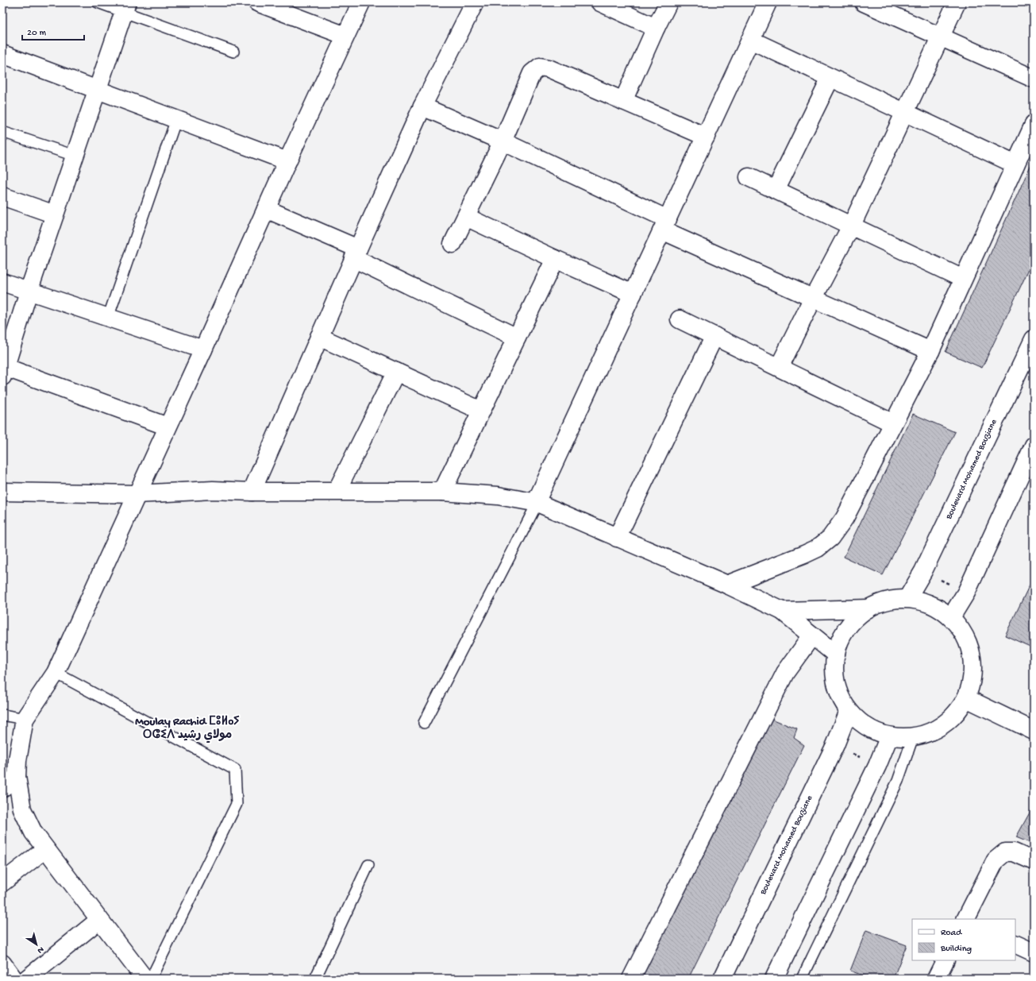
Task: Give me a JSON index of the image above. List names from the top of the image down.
{
  "streets": {
    "street": ["Boulevard Mohamed Bouziane"]
  },
  "districts": ["Moulay Rachid ⵎⵓⵍⴰⵢ ⵔⵛⵉⴷ مولاي رشيد"],
  "legend": ["Road", "Building"],
  "scale_bar": "20 m",
  "north": "bottom right"
}
